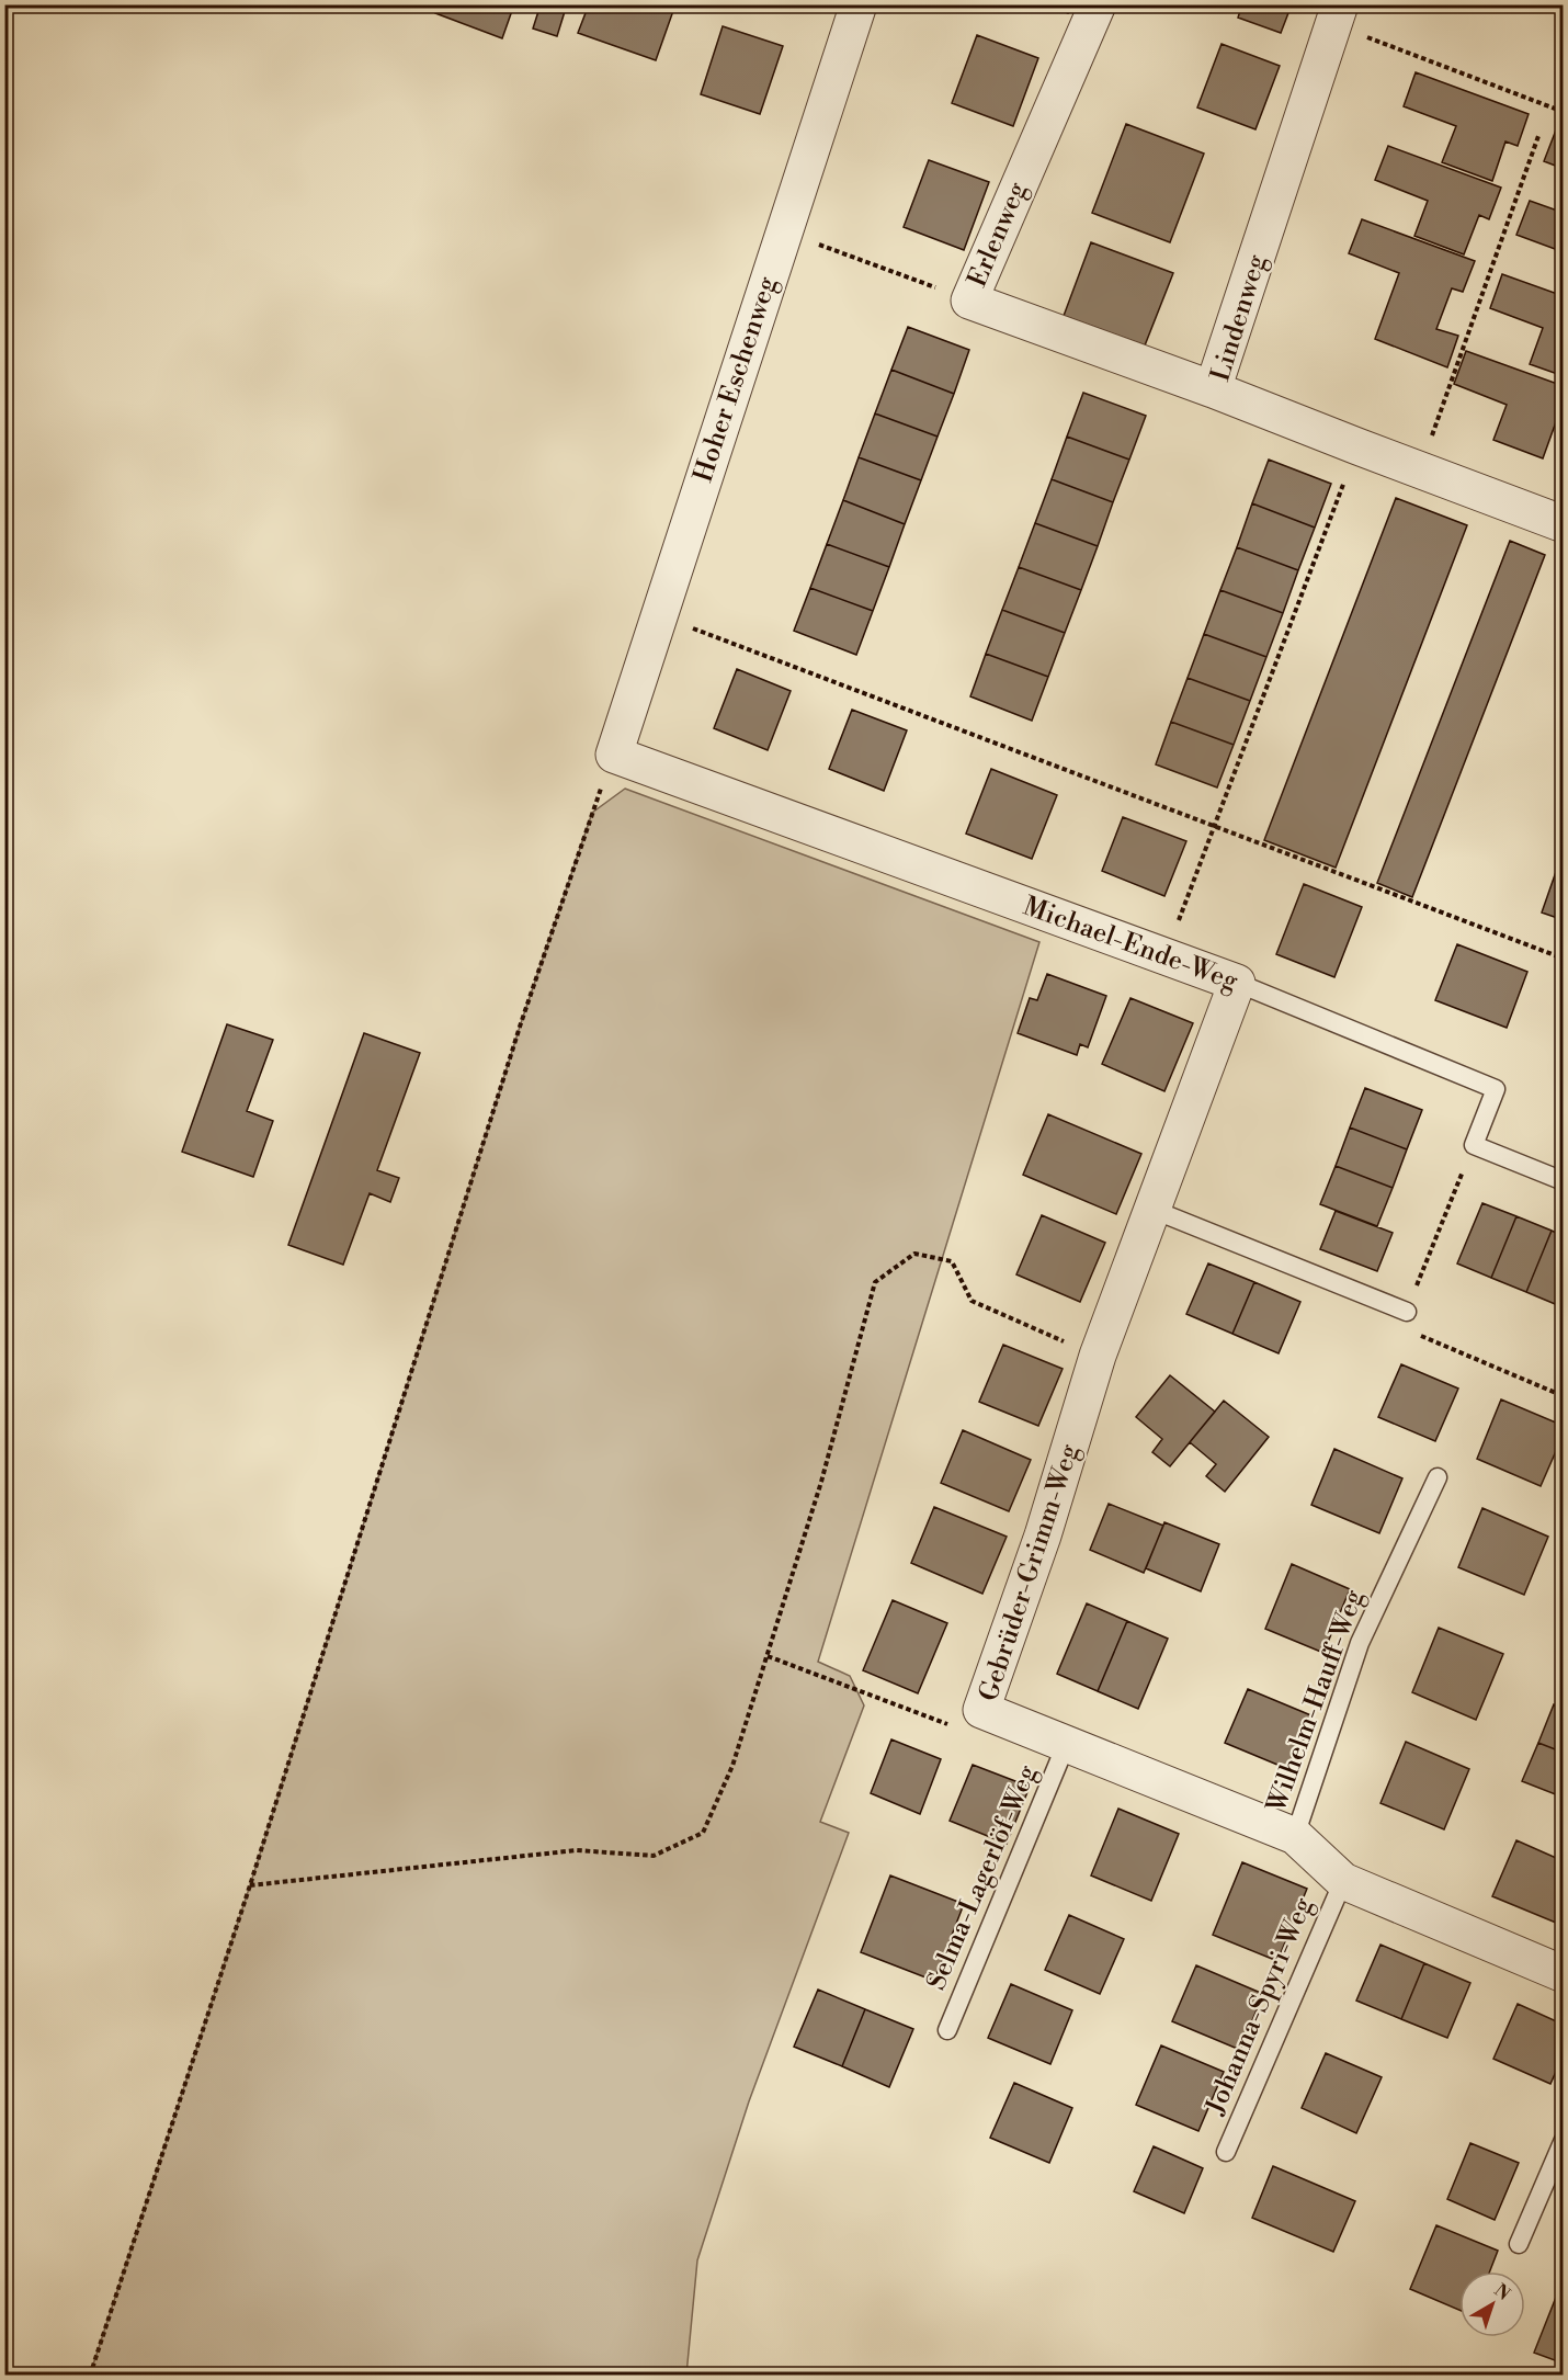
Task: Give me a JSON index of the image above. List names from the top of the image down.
{
  "streets": {
    "street": [
      "Erlenweg",
      "Lindenweg",
      "Hoher Eschenweg",
      "Michael-Ende-Weg",
      "Gebrüder-Grimm-Weg"
    ],
    "lane": ["Wilhelm-Hauff-Weg", "Selma-Lagerlöf-Weg", "Johanna-Spyri-Weg"]
  },
  "crossings": [
    ["Erlenweg", "Lindenweg"],
    ["Hoher Eschenweg", "Michael-Ende-Weg"],
    ["Michael-Ende-Weg", "Gebrüder-Grimm-Weg"],
    ["Gebrüder-Grimm-Weg", "Wilhelm-Hauff-Weg"],
    ["Gebrüder-Grimm-Weg", "Selma-Lagerlöf-Weg"],
    ["Gebrüder-Grimm-Weg", "Johanna-Spyri-Weg"]
  ],
  "north": "top right"
}
